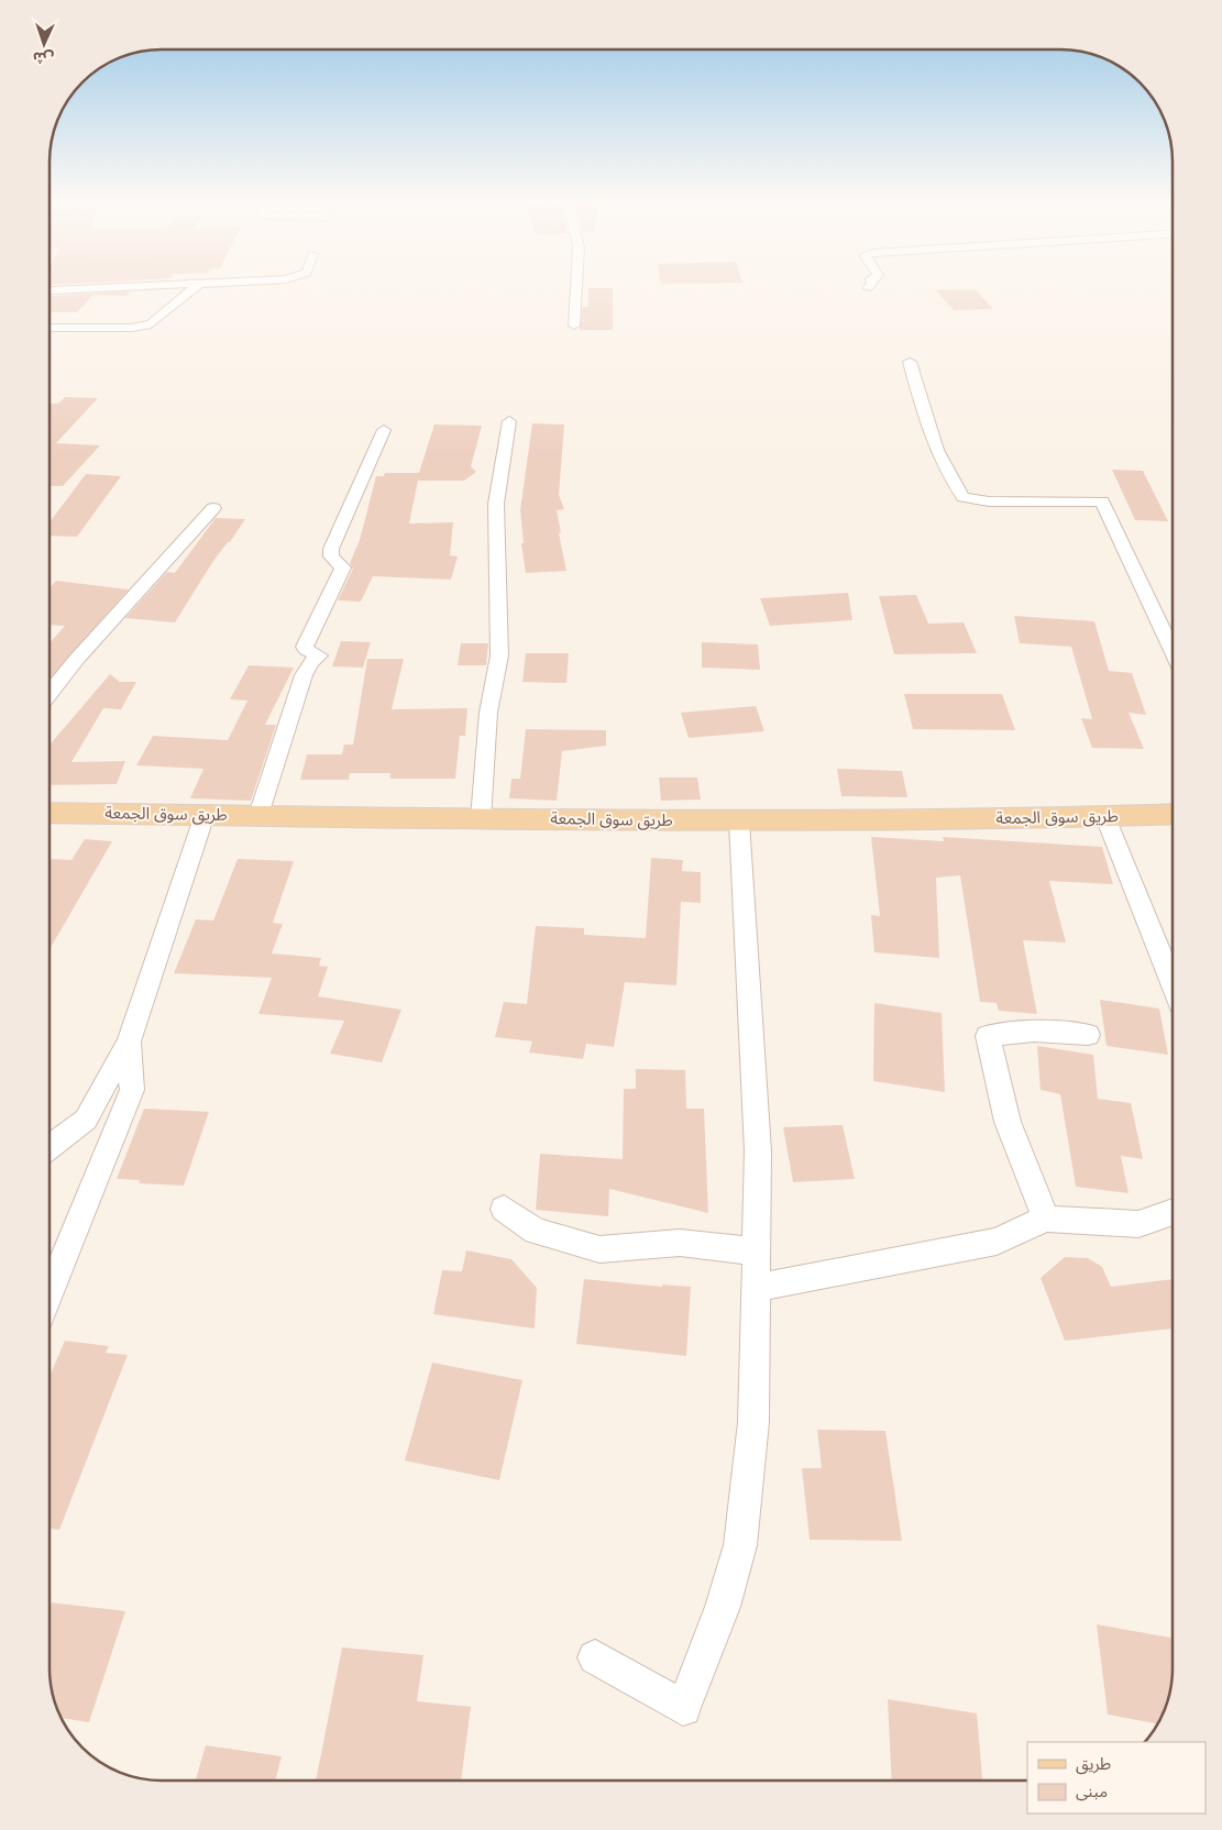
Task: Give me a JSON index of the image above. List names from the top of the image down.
{
  "streets": {
    "main road": ["طريق سوق الجمعة"]
  },
  "legend": ["طريق", "مبنى"],
  "north": "bottom"
}
